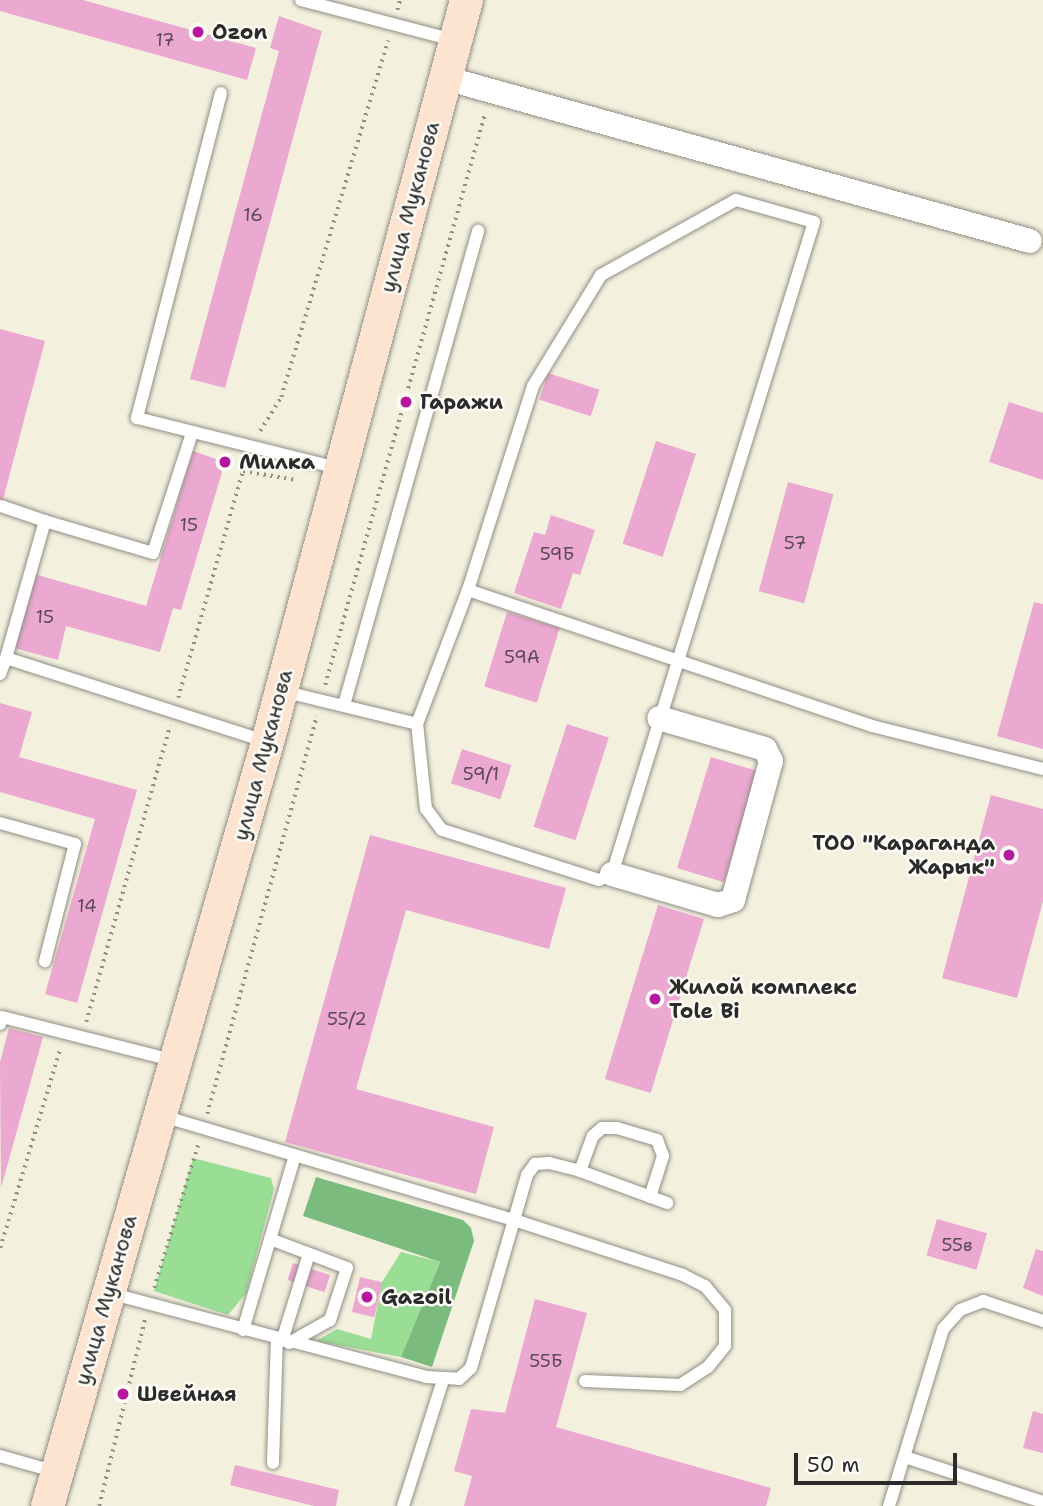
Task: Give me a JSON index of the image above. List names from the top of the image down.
{
  "streets": {
    "main road": ["улица Муканова"]
  },
  "places": [
    "Ozon",
    "Гаражи",
    "Милка",
    "ТОО \"Караганда Жарык\"",
    "Жилой комплекс Tole Bi",
    "Gazoil",
    "Швейная"
  ],
  "house_numbers": [
    "17",
    "16",
    "15",
    "57",
    "59Б",
    "15",
    "59A",
    "59/1",
    "14",
    "55/2",
    "55в",
    "55Б"
  ],
  "scale_bar": "50 m"
}
